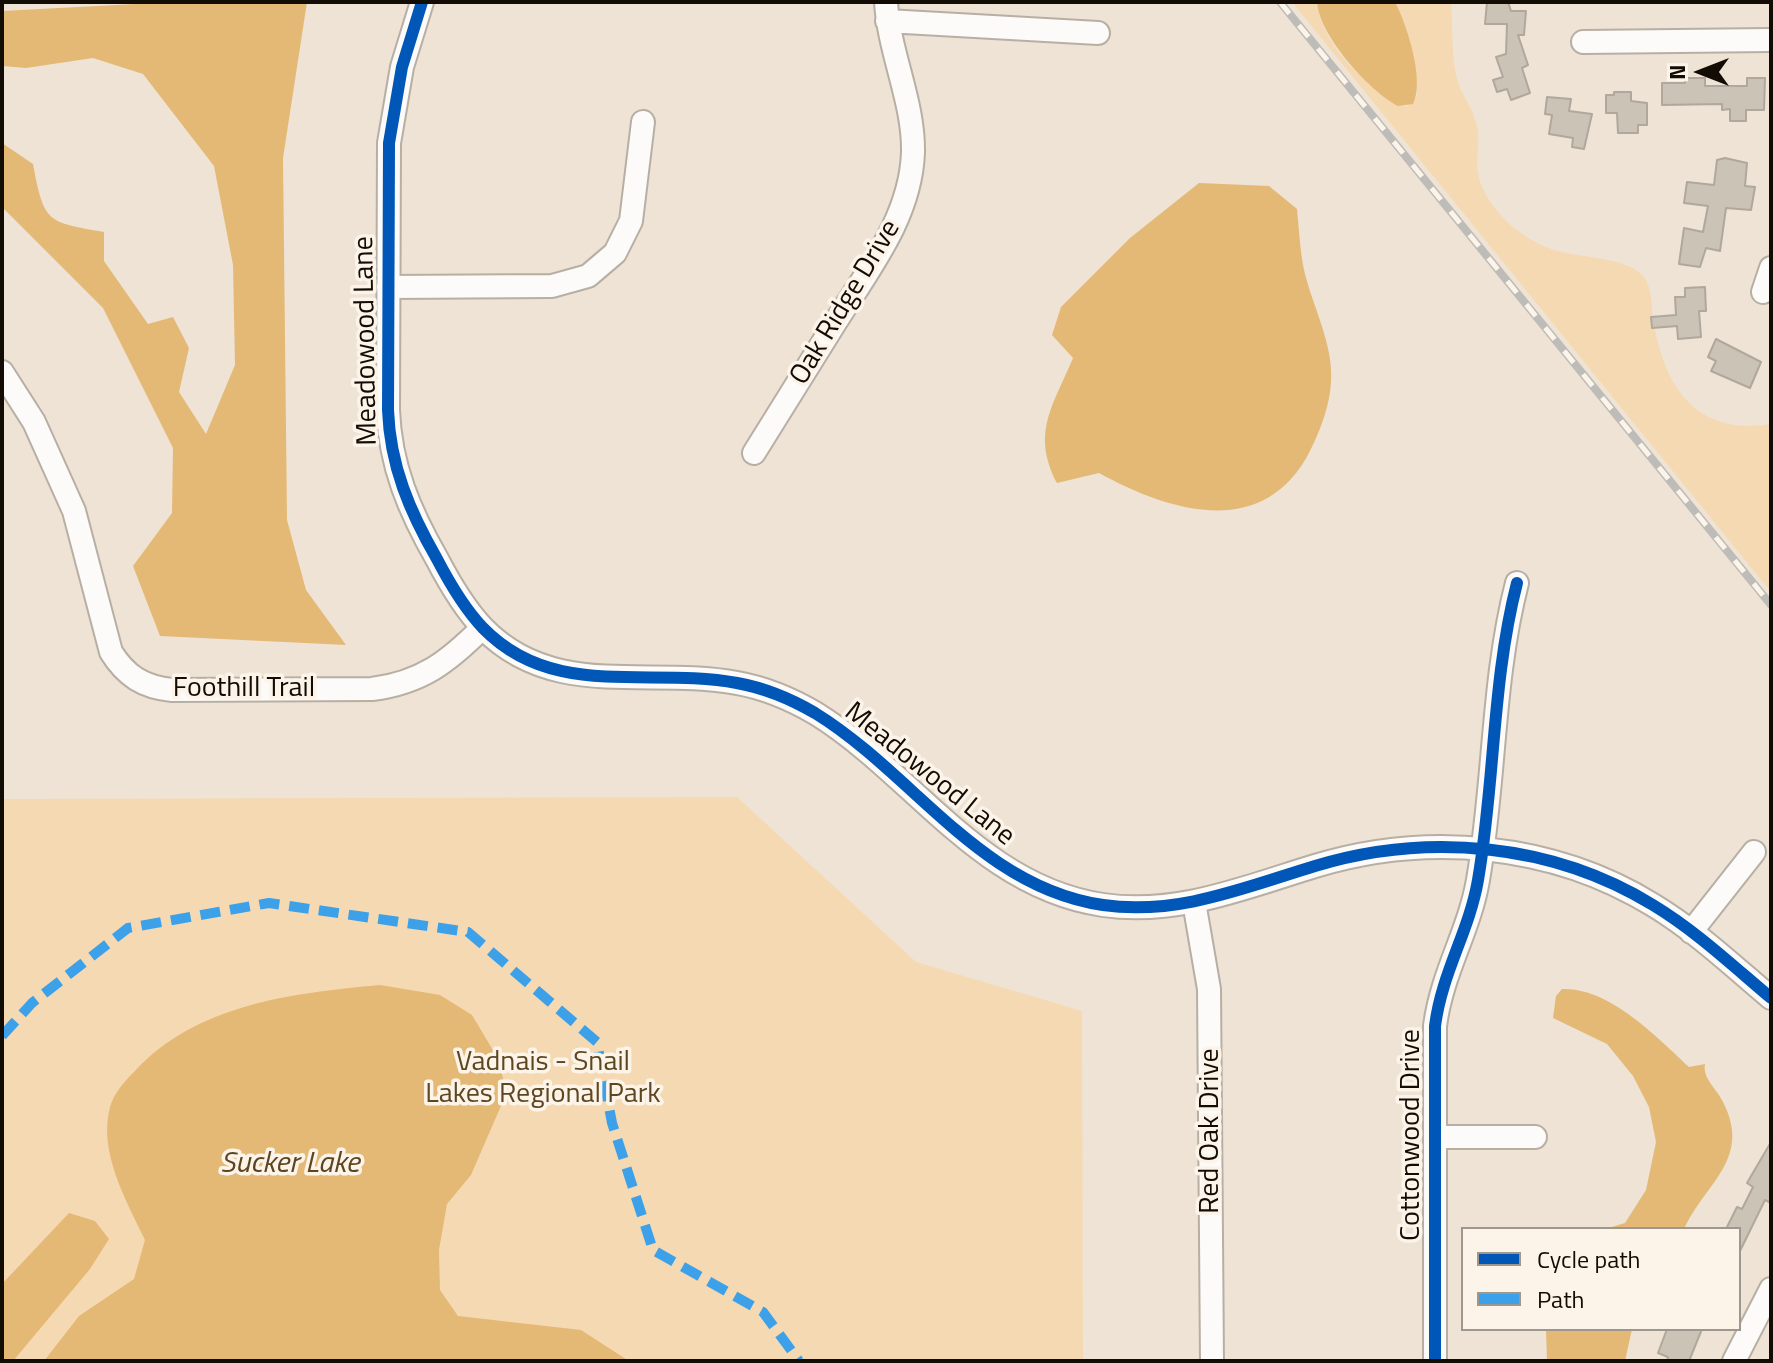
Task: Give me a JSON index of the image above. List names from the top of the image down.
{
  "streets": {
    "street": [
      "Oak Ridge Drive",
      "Meadowood Lane",
      "Foothill Trail",
      "Red Oak Drive",
      "Cottonwood Drive"
    ]
  },
  "crossings": [
    ["Meadowood Lane", "Foothill Trail"],
    ["Meadowood Lane", "Red Oak Drive"],
    ["Meadowood Lane", "Cottonwood Drive"]
  ],
  "water": ["Sucker Lake"],
  "parks": ["Vadnais - Snail Lakes Regional Park"],
  "legend": ["Cycle path", "Path"],
  "north": "left"
}
